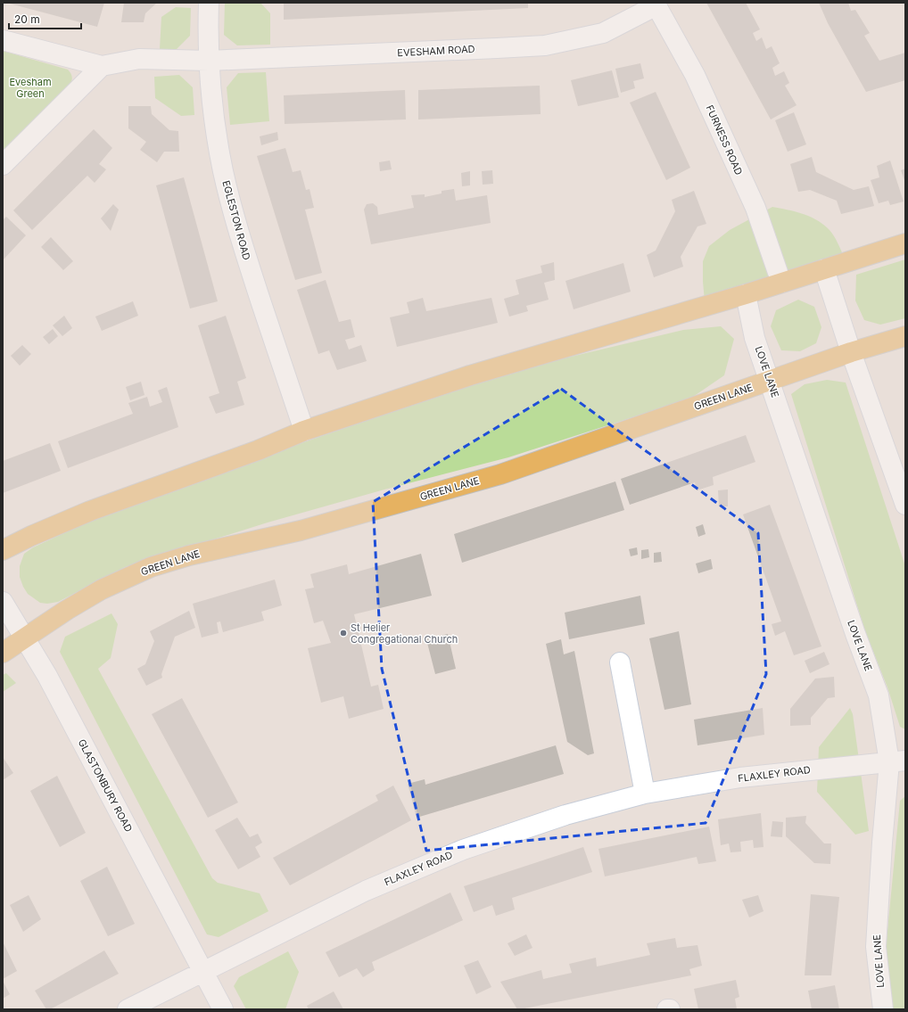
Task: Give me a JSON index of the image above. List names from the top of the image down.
{
  "streets": {
    "main road": ["GREEN LANE"],
    "street": [
      "EVESHAM ROAD",
      "FURNESS ROAD",
      "EGLESTON ROAD",
      "LOVE LANE",
      "FLAXLEY ROAD",
      "GLASTONBURY ROAD"
    ]
  },
  "crossings": [
    ["EVESHAM ROAD", "FURNESS ROAD"],
    ["EVESHAM ROAD", "EGLESTON ROAD"],
    ["LOVE LANE", "GREEN LANE"],
    ["LOVE LANE", "FLAXLEY ROAD"],
    ["GREEN LANE", "GLASTONBURY ROAD"],
    ["FLAXLEY ROAD", "GLASTONBURY ROAD"]
  ],
  "parks": ["Evesham Green"],
  "places": ["St Helier Congregational Church"],
  "scale_bar": "20 m"
}
